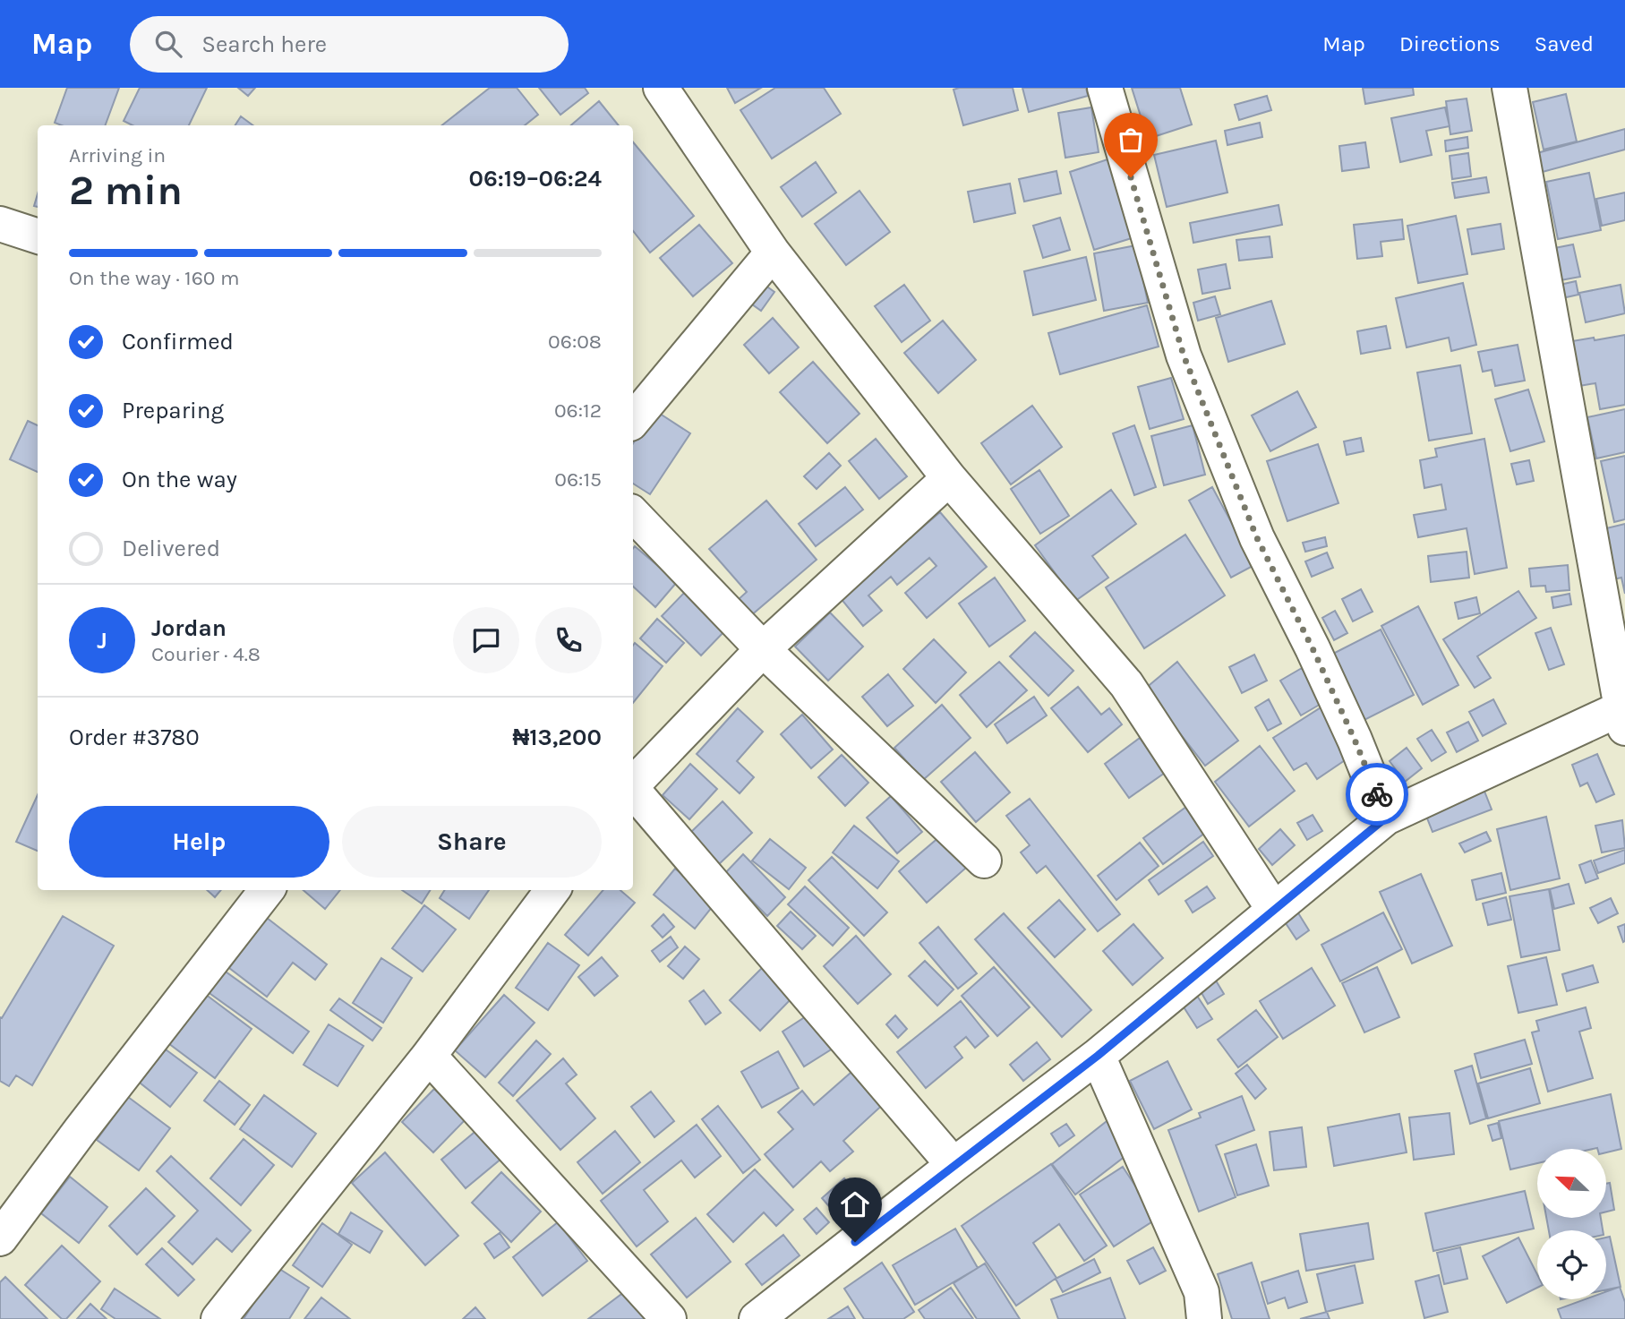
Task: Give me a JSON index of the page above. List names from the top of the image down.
{
  "north": "top left",
  "page": {
    "header": "Map",
    "search": "Search here",
    "nav": ["Map", "Directions", "Saved"],
    "heading": ["2 min", "Arriving in", "06:19–06:24"],
    "panel": [
      "Jordan",
      "Courier · 4.8",
      "Order #3780",
      "₦13,200"
    ],
    "bar": "On the way · 160 m",
    "list": [
      ["Confirmed", "06:08"],
      ["Preparing", "06:12"],
      ["On the way", "06:15"],
      "Delivered"
    ],
    "round": "J",
    "buttons": ["Help", "Share"]
  }
}
